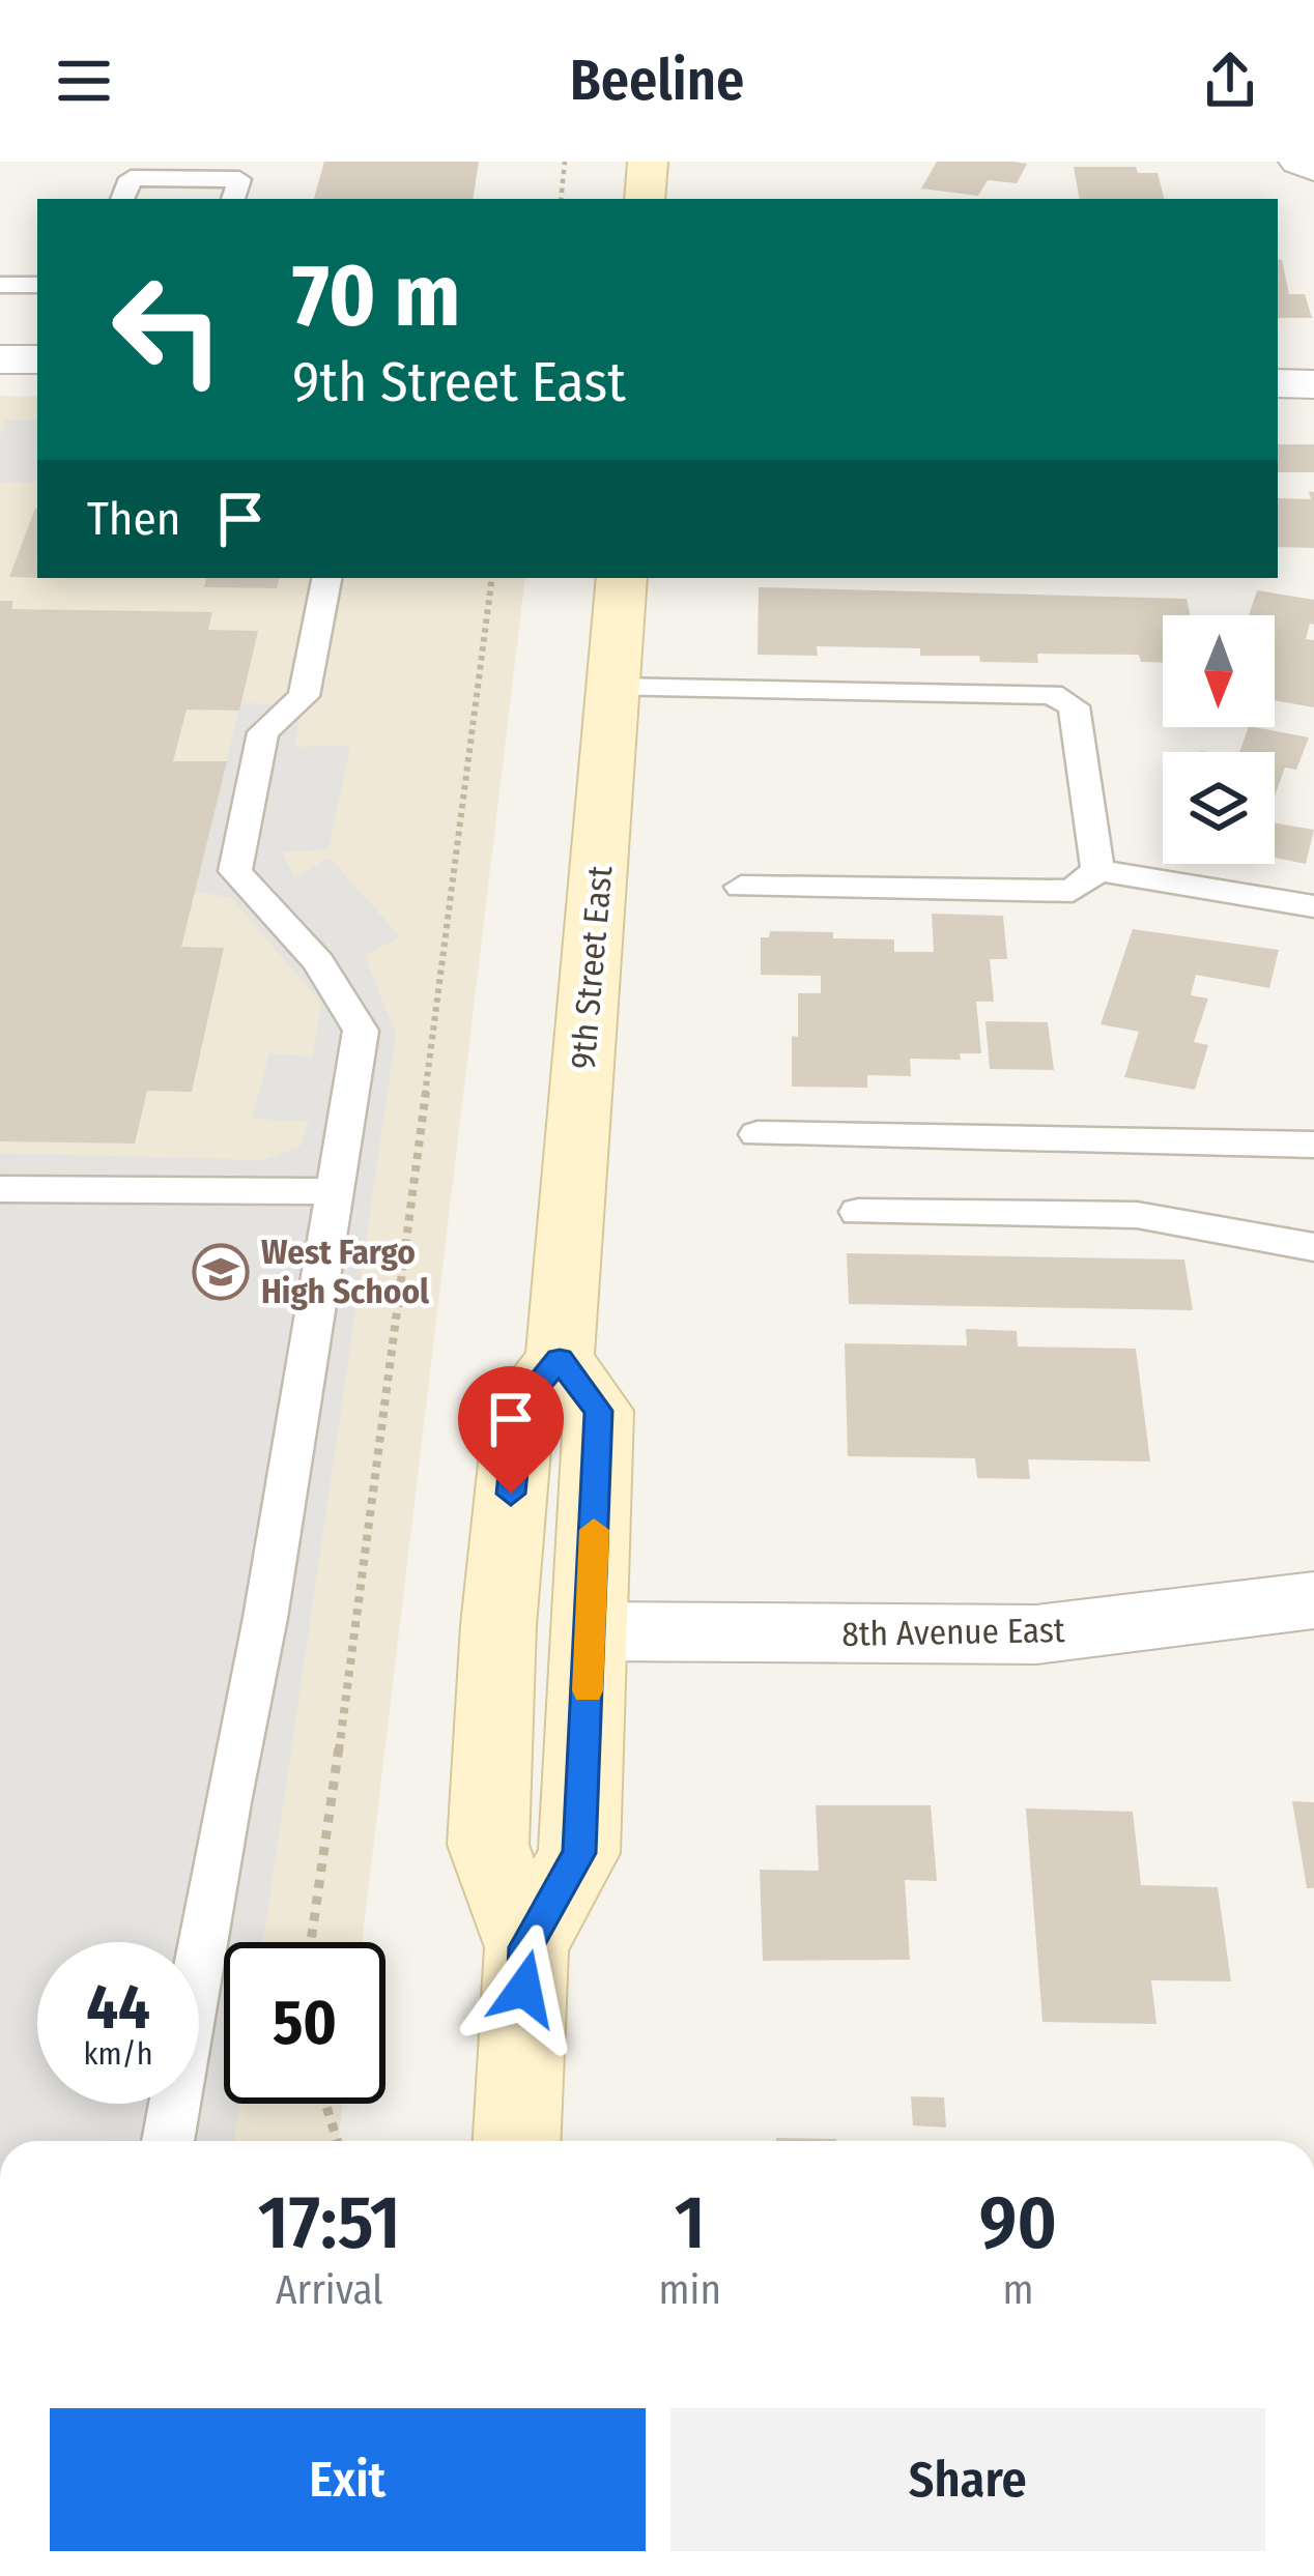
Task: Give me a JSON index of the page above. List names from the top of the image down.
{
  "streets": {
    "main road": ["9th Street East"],
    "street": ["8th Avenue East"]
  },
  "places": {
    "school or university": ["West Fargo High School"]
  },
  "north": "bottom",
  "page": {
    "header": "Beeline",
    "turn": ["70 m", "9th Street East"],
    "then": "Then",
    "speed": "44 km/h",
    "limit": "50",
    "eta": [
      "17:51",
      "Arrival",
      "1",
      "min",
      "90",
      "m"
    ],
    "buttons": ["Exit", "Share"]
  }
}
